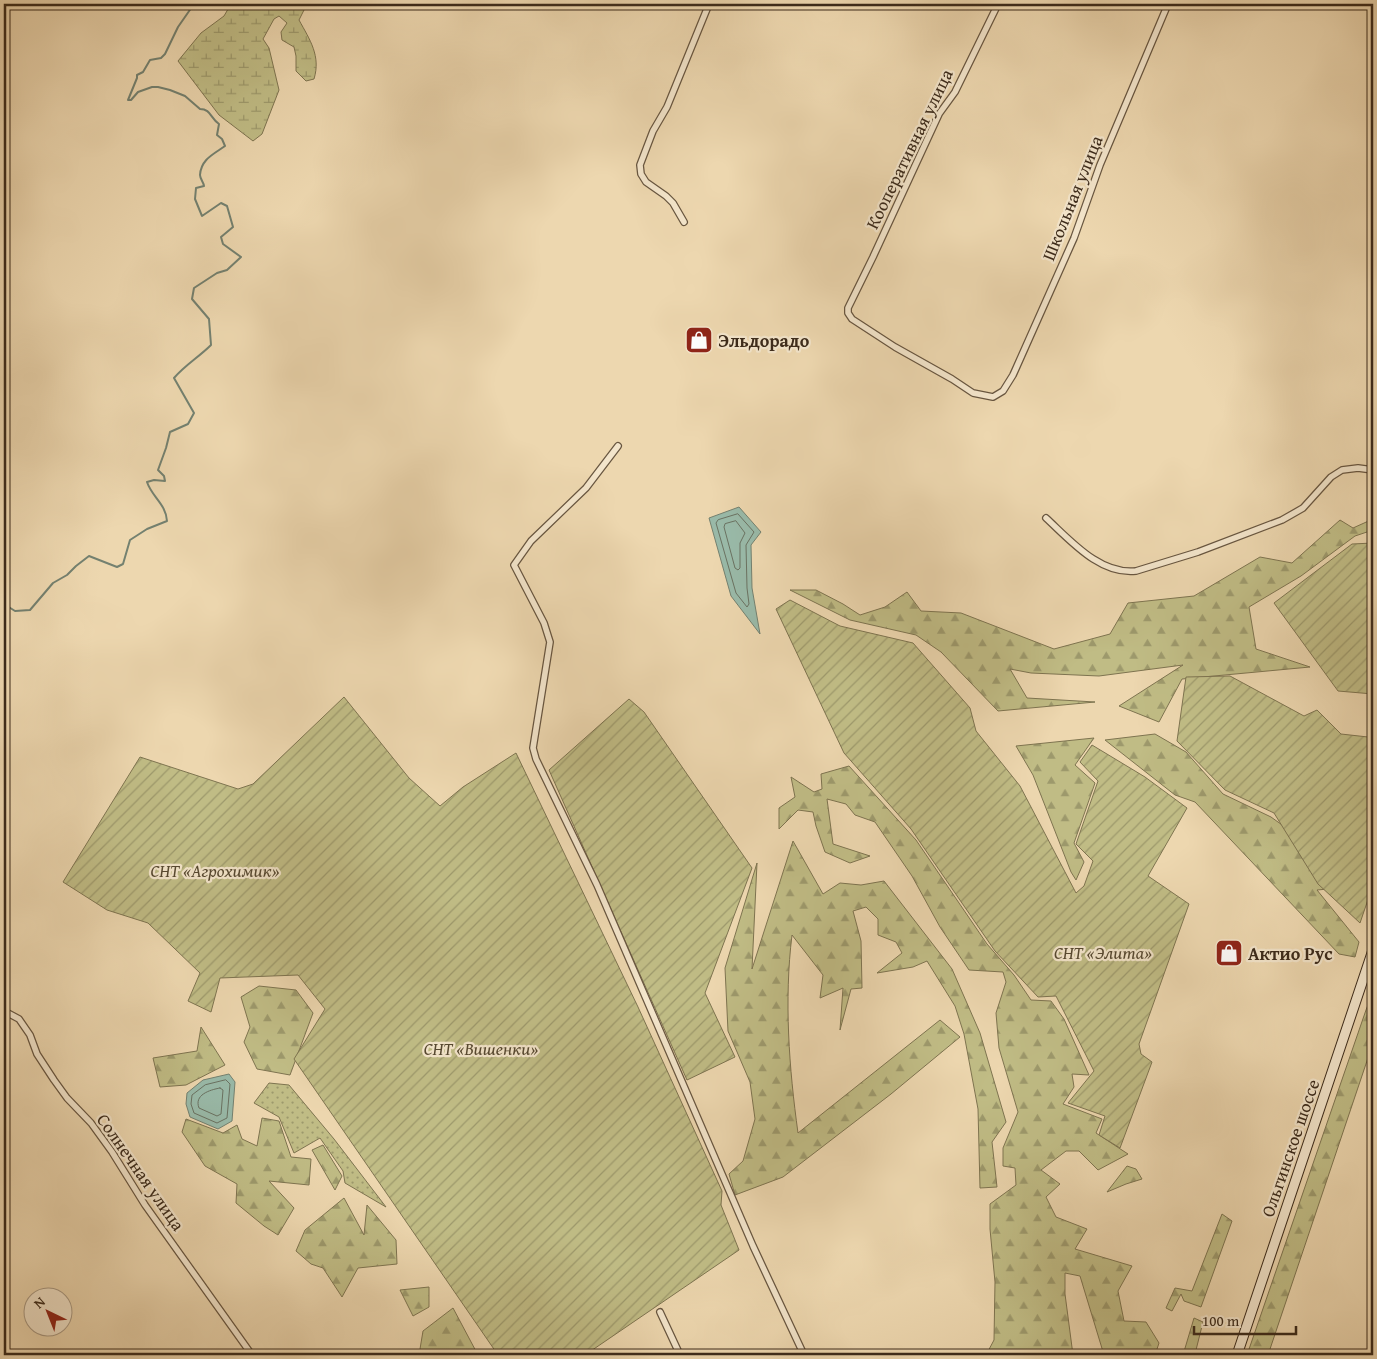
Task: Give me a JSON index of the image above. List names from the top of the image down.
{
  "streets": {
    "main road": ["Ольгинское шоссе"],
    "street": ["Кооперативная улица", "Школьная улица", "Солнечная улица"]
  },
  "crossings": [
    ["Кооперативная улица", "Школьная улица"]
  ],
  "parks": ["СНТ «Агрохимик»", "СНТ «Элита»", "СНТ «Вишенки»"],
  "places": {
    "shop": ["Эльдорадо", "Актио Рус"]
  },
  "scale_bar": "100 m",
  "north": "top left"
}
